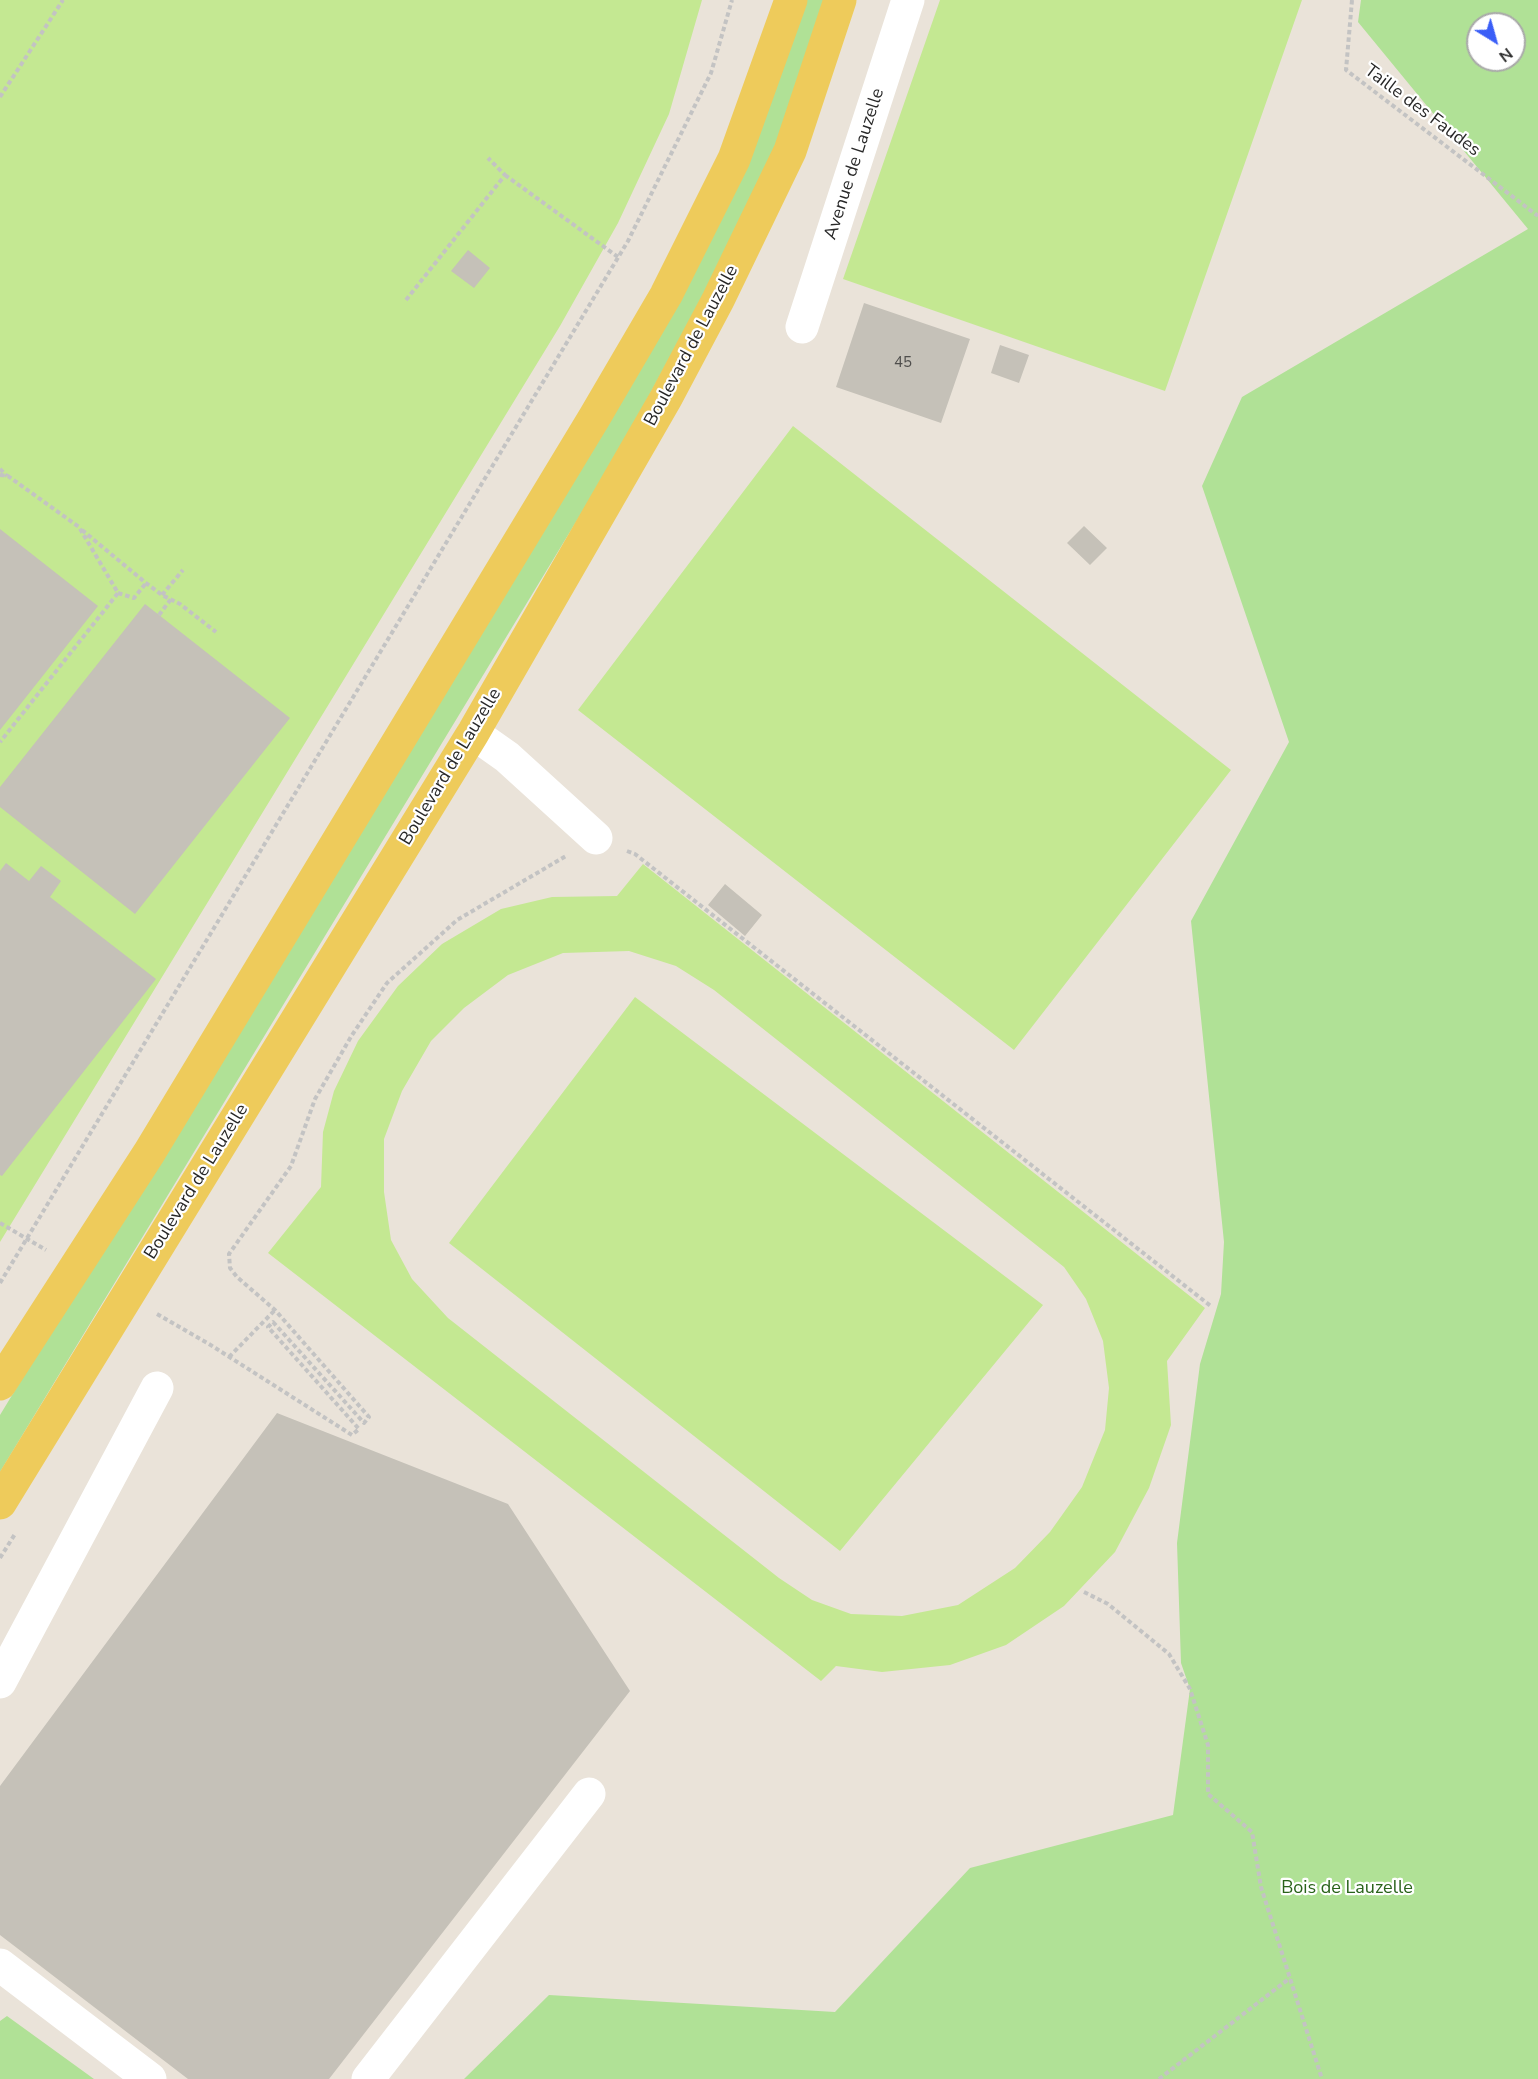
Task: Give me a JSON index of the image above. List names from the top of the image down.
{
  "streets": {
    "main road": ["Boulevard de Lauzelle"],
    "street": ["Avenue de Lauzelle"],
    "path": ["Taille des Faudes"]
  },
  "parks": ["Bois de Lauzelle"],
  "house_numbers": ["45"],
  "north": "bottom right"
}
